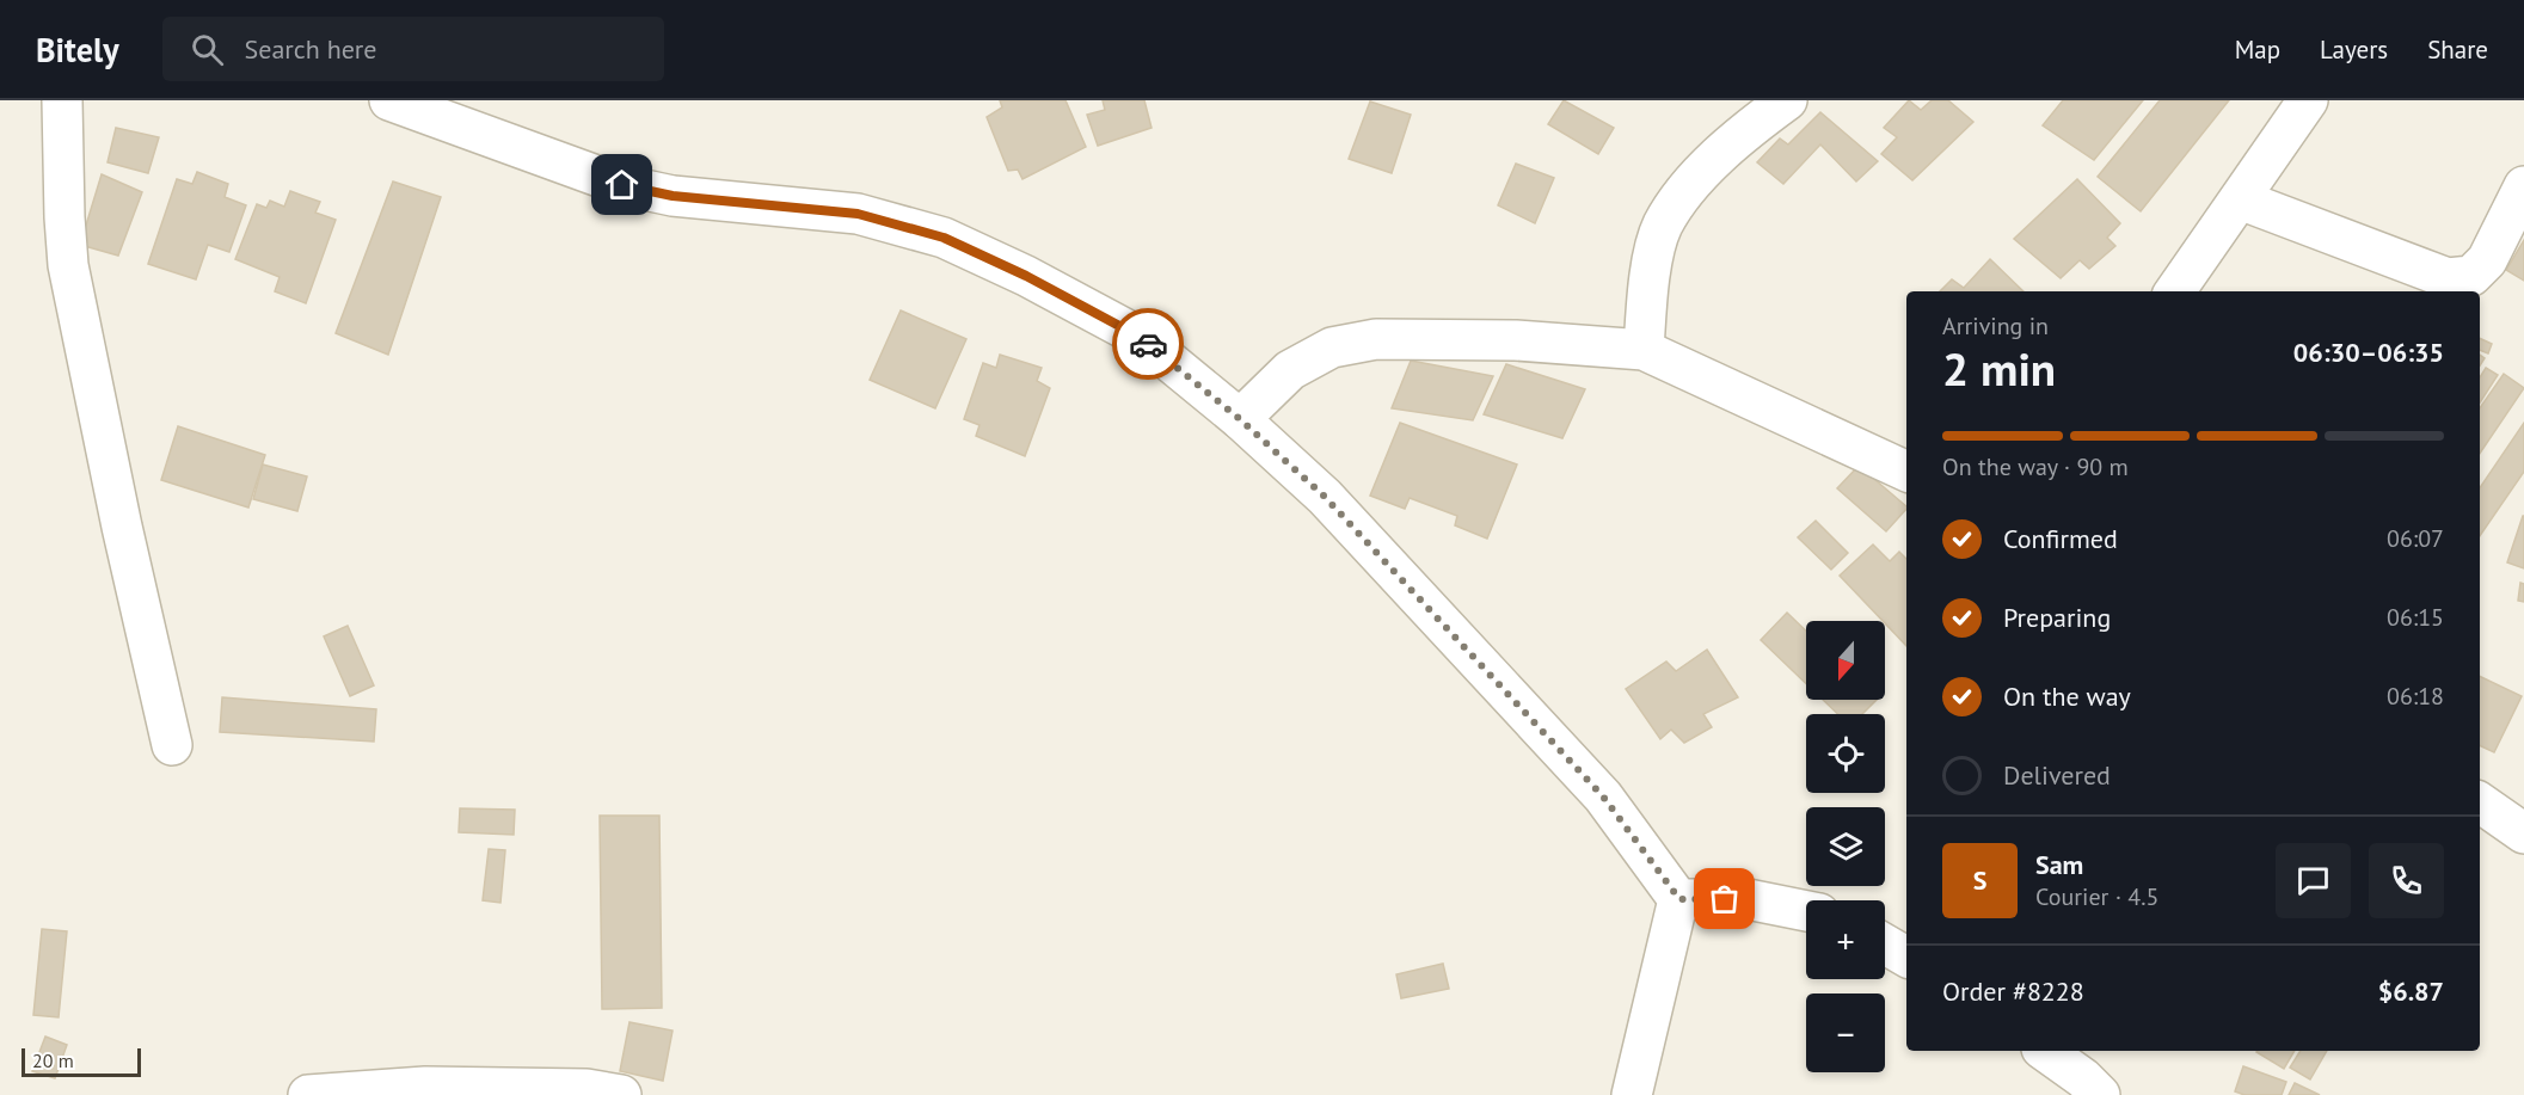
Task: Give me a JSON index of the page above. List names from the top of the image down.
{
  "scale_bar": "20 m",
  "north": "bottom",
  "page": {
    "header": "Bitely",
    "search": "Search here",
    "nav": ["Map", "Layers", "Share"],
    "heading": ["2 min", "Arriving in", "06:30–06:35"],
    "panel": [
      "Sam",
      "Courier · 4.5",
      "Order #8228",
      "$6.87"
    ],
    "bar": "On the way · 90 m",
    "list": [
      ["Confirmed", "06:07"],
      ["Preparing", "06:15"],
      ["On the way", "06:18"],
      "Delivered"
    ],
    "map_buttons": ["+", "−"],
    "round": "S",
    "scale": "20 m"
  }
}
